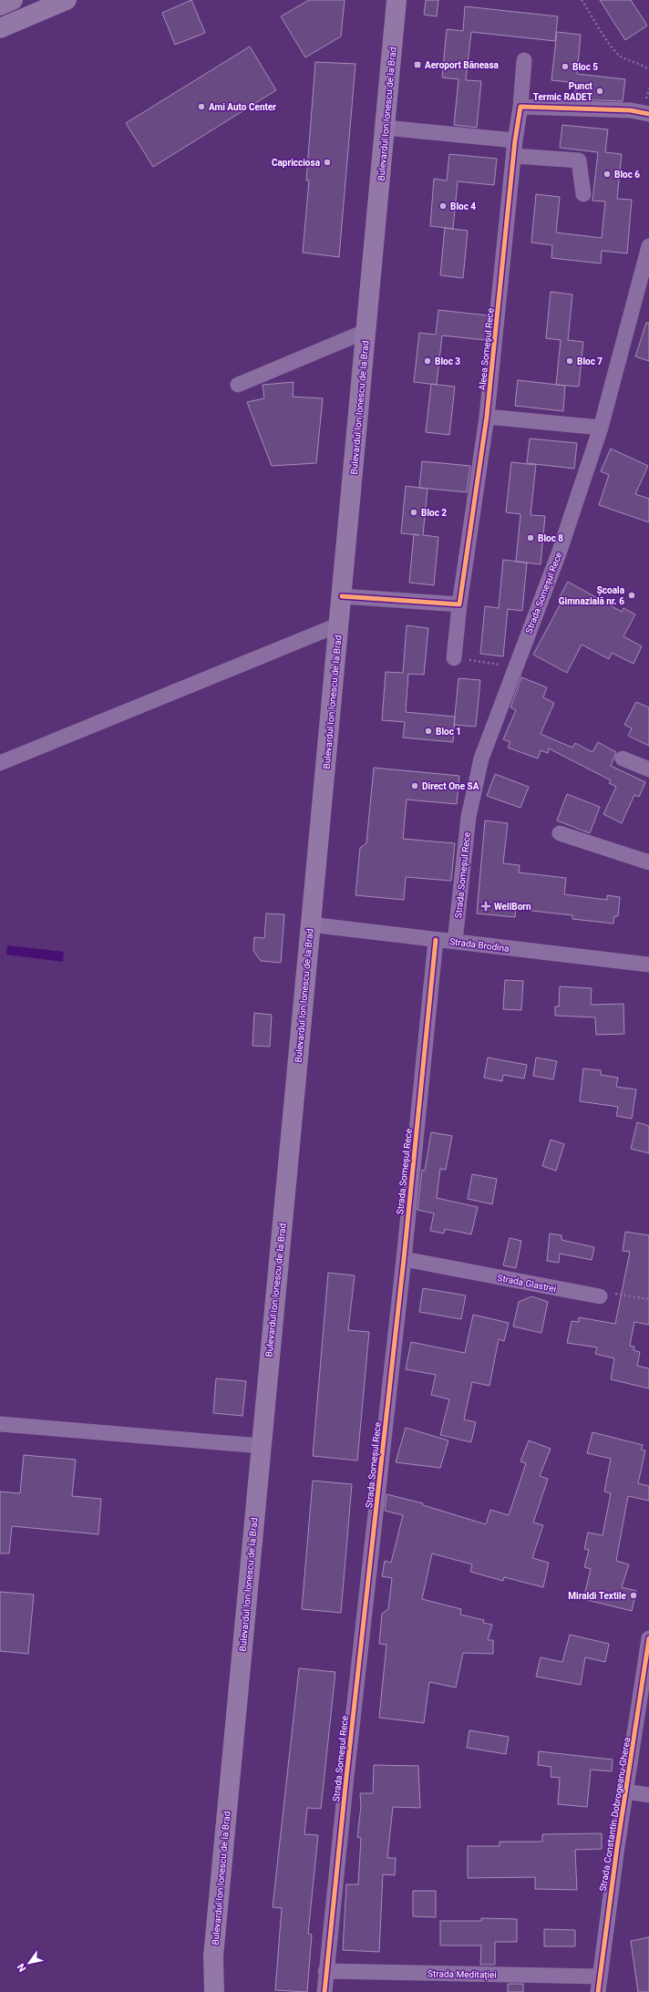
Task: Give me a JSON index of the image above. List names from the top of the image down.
{
  "streets": {
    "main road": ["Bulevardul Ion Ionescu de la Brad"],
    "street": [
      "Aleea Someșul Rece",
      "Strada Someșul Rece",
      "Strada Brodina",
      "Strada Glastrei",
      "Strada Constantin Dobrogeanu-Gherea",
      "Strada Meditației"
    ]
  },
  "crossings": [
    ["Bulevardul Ion Ionescu de la Brad", "Strada Brodina"],
    ["Strada Someșul Rece", "Strada Brodina"],
    ["Strada Someșul Rece", "Strada Glastrei"],
    ["Strada Someșul Rece", "Strada Meditației"],
    ["Strada Constantin Dobrogeanu-Gherea", "Strada Meditației"]
  ],
  "places": {
    "transit": ["Aeroport Băneasa"],
    "other": [
      "Bloc 5",
      "Punct Termic RADET",
      "Ami Auto Center",
      "Capricciosa",
      "Bloc 6",
      "Bloc 4",
      "Bloc 3",
      "Bloc 7",
      "Bloc 2",
      "Bloc 8",
      "Școala Gimnazială nr. 6",
      "Bloc 1",
      "Direct One SA",
      "Miraldi Textile"
    ],
    "health": ["WellBorn"]
  },
  "north": "bottom left"
}
